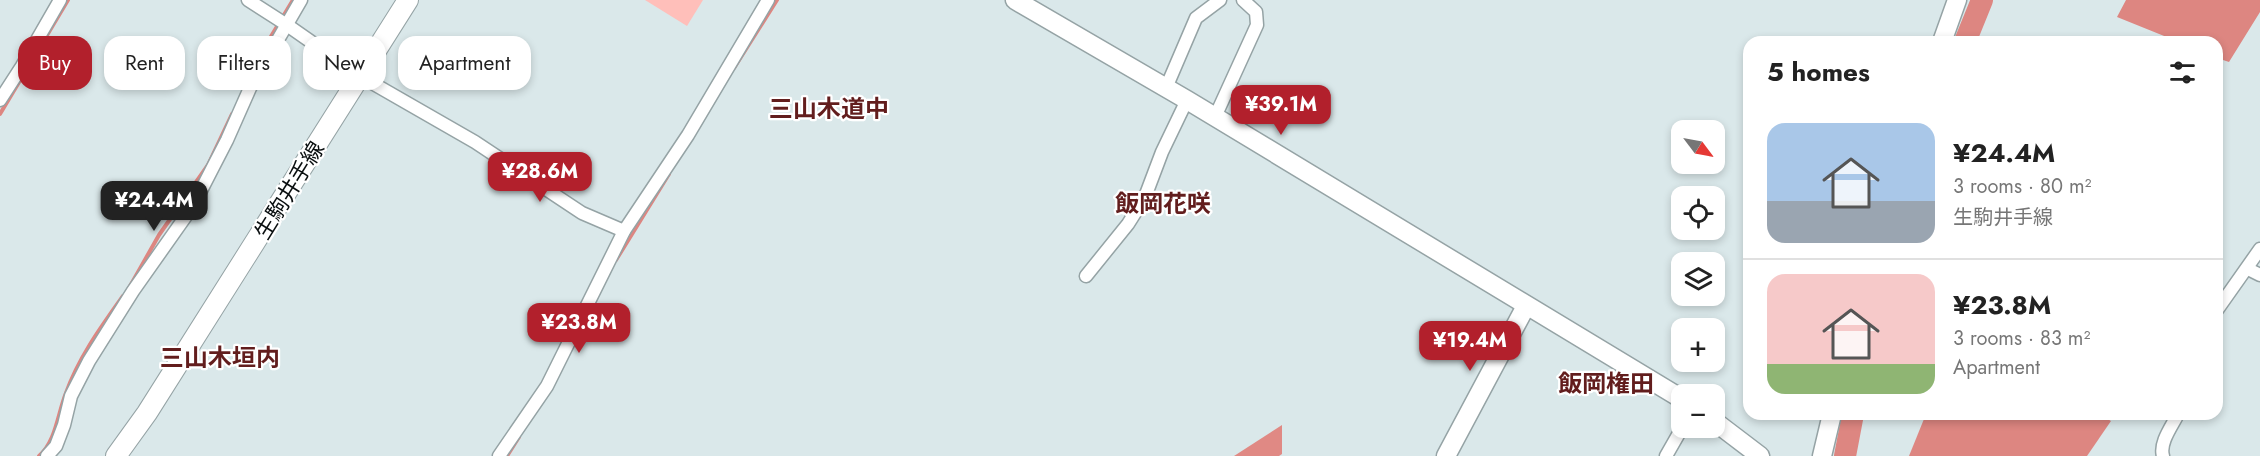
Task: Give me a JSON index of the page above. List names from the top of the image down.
{
  "streets": {
    "main road": ["生駒井手線"]
  },
  "districts": [
    "三山木道中",
    "飯岡花咲",
    "三山木垣内",
    "飯岡権田"
  ],
  "north": "bottom right",
  "page": {
    "chip": [
      "Buy",
      "Rent",
      "Filters",
      "New",
      "Apartment"
    ],
    "heading": "5 homes",
    "price": [
      "¥39.1M",
      "¥28.6M",
      "¥24.4M",
      "¥23.8M",
      "¥19.4M"
    ],
    "list": [
      {
        "name": "¥24.4M",
        "note": "3 rooms · 80 m² · 生駒井手線"
      },
      {
        "name": "¥23.8M",
        "note": "3 rooms · 83 m² · Apartment"
      }
    ],
    "map_buttons": ["+", "−"]
  }
}
